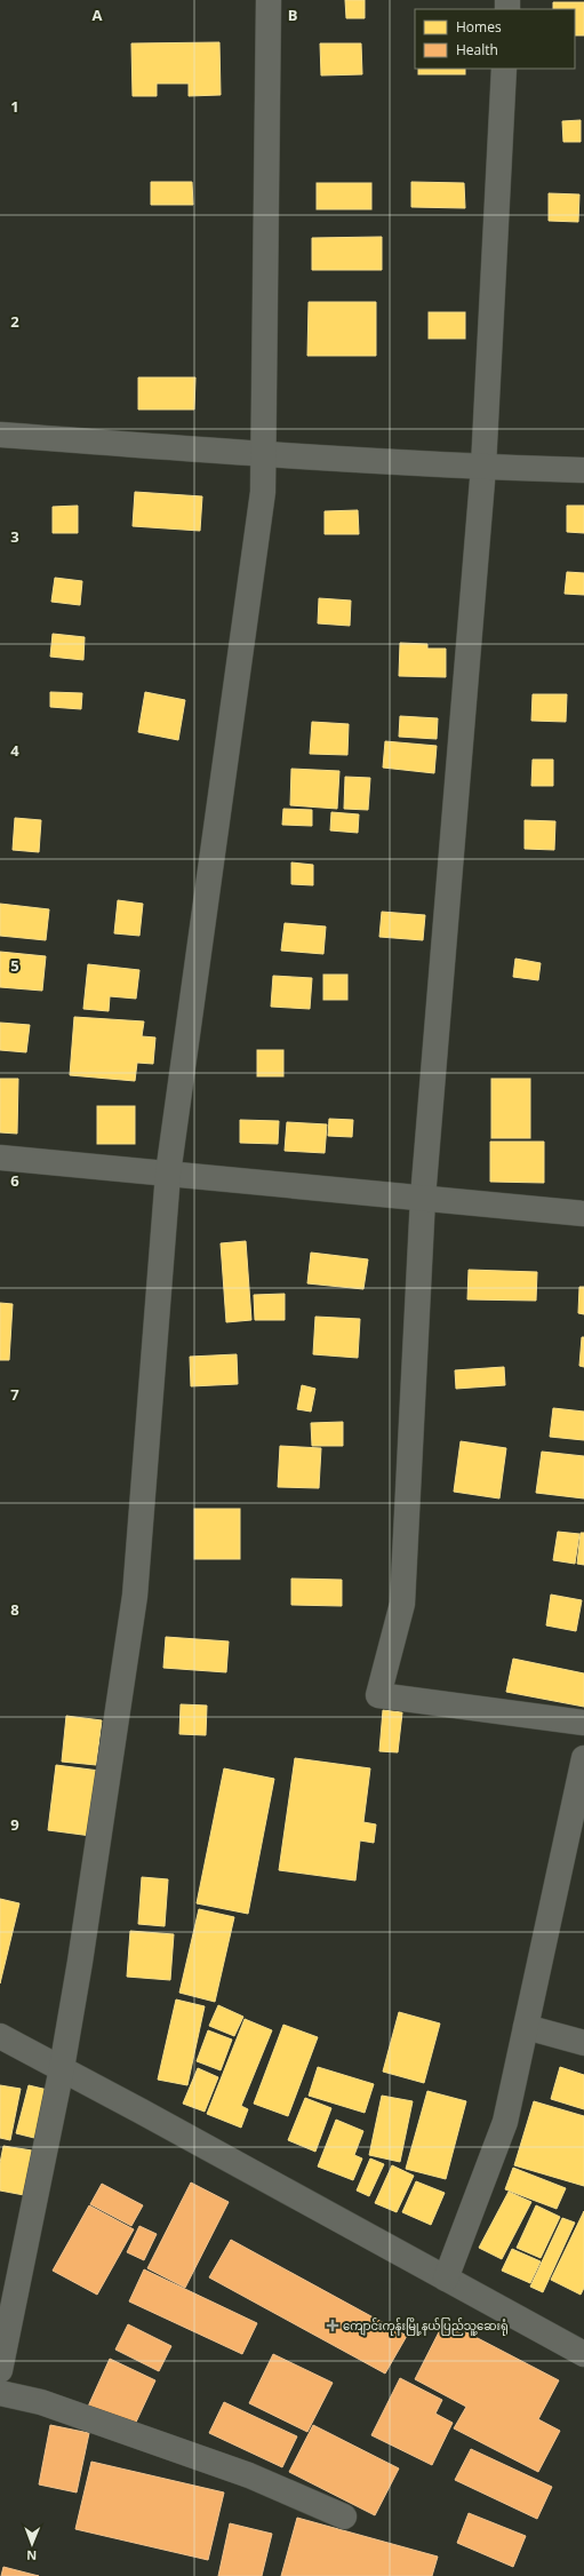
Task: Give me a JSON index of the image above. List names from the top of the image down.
{
  "places": {
    "health": ["ကျောင်းကုန်းမြို့နယ်ပြည်သူ့ဆေးရုံ"]
  },
  "legend": ["Homes", "Health"],
  "north": "bottom",
  "grid": {
    "columns": ["A", "B"],
    "rows": [
      "1",
      "2",
      "3",
      "4",
      "5",
      "6",
      "7",
      "8",
      "9"
    ]
  }
}
